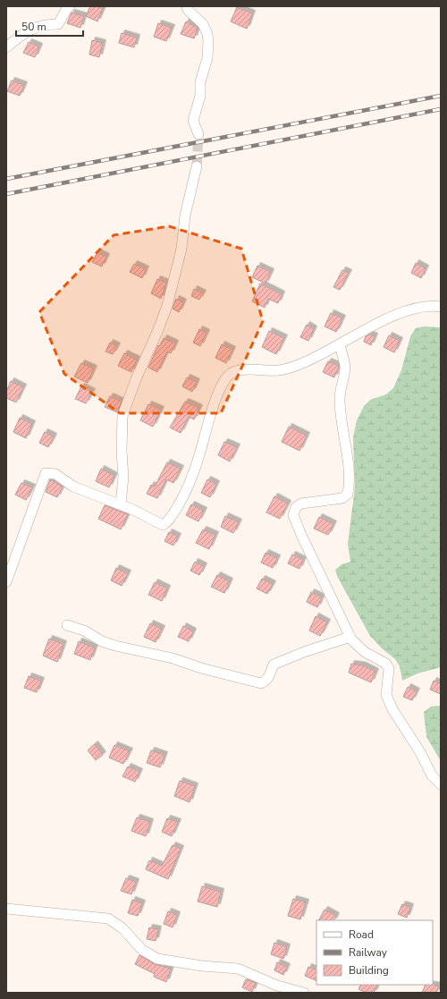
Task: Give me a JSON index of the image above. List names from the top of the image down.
{
  "legend": ["Road", "Railway", "Building"],
  "scale_bar": "50 m"
}
